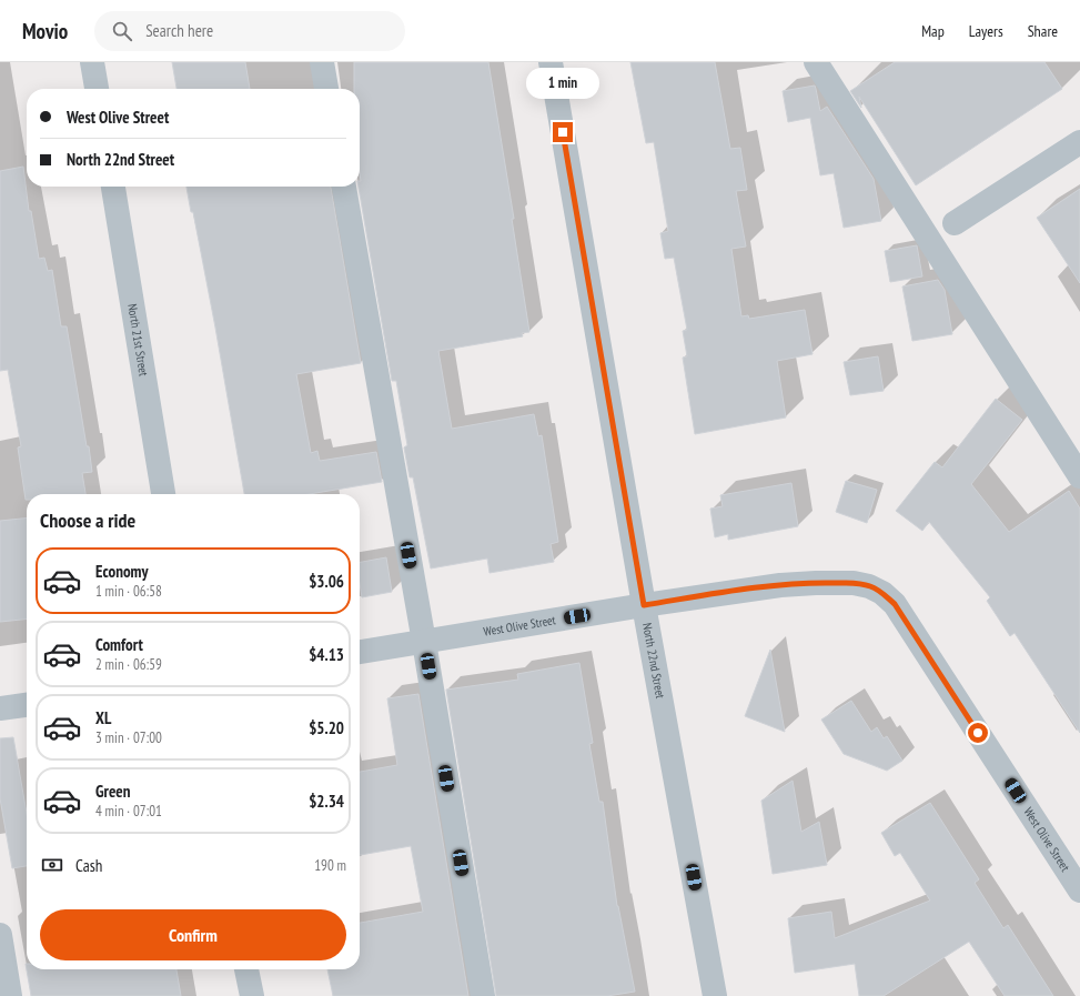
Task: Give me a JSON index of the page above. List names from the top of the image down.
{
  "streets": {
    "street": ["North 21st Street", "West Olive Street", "North 22nd Street"]
  },
  "crossings": [
    ["West Olive Street", "North 22nd Street"]
  ],
  "page": {
    "header": "Movio",
    "search": "Search here",
    "nav": ["Map", "Layers", "Share"],
    "bubble": "1 min",
    "banner": ["West Olive Street", "North 22nd Street"],
    "heading": "Choose a ride",
    "list": [
      {
        "name": "Economy",
        "note": "1 min · 06:58",
        "value": "$3.06"
      },
      {
        "name": "Comfort",
        "note": "2 min · 06:59",
        "value": "$4.13"
      },
      {
        "name": "XL",
        "note": "3 min · 07:00",
        "value": "$5.20"
      },
      {
        "name": "Green",
        "note": "4 min · 07:01",
        "value": "$2.34"
      }
    ],
    "pay": ["Cash", "190 m"],
    "buttons": "Confirm"
  }
}
